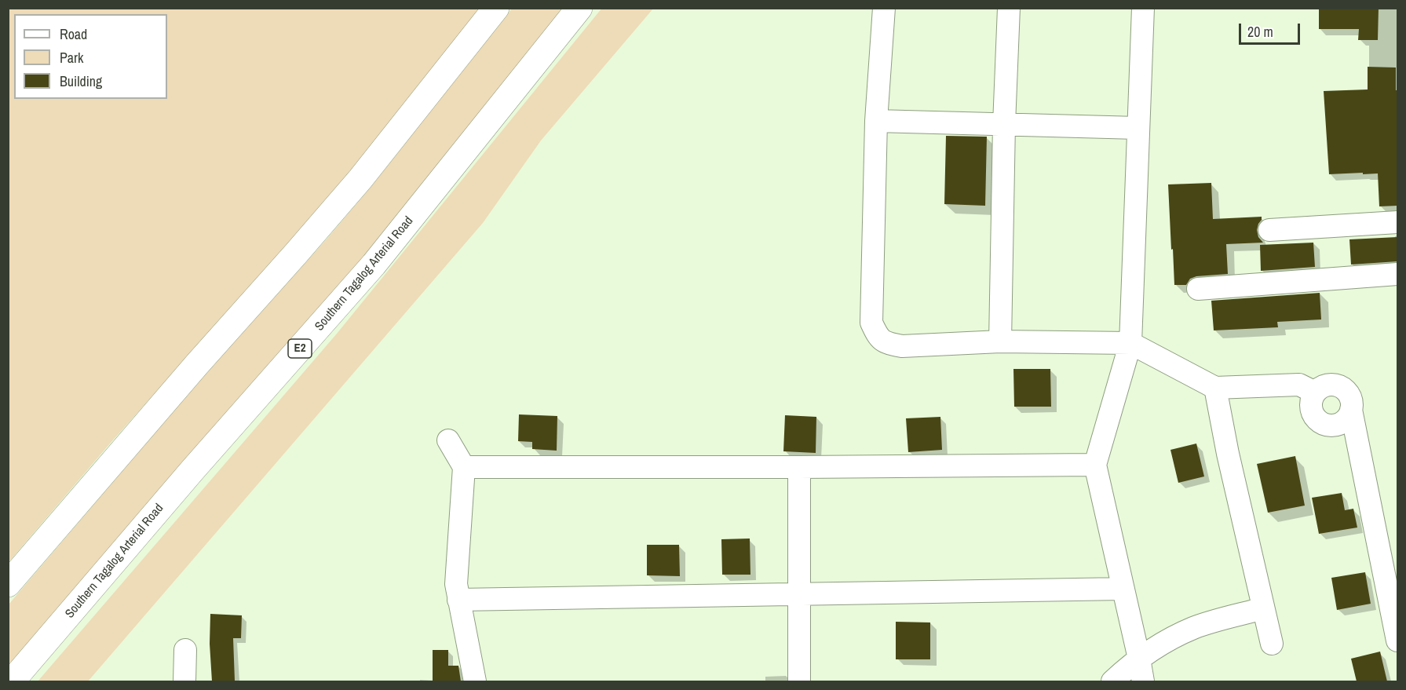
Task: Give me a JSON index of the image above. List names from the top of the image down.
{
  "streets": {
    "highway": ["Southern Tagalog Arterial Road", "E2"]
  },
  "legend": ["Road", "Park", "Building"],
  "scale_bar": "20 m"
}
